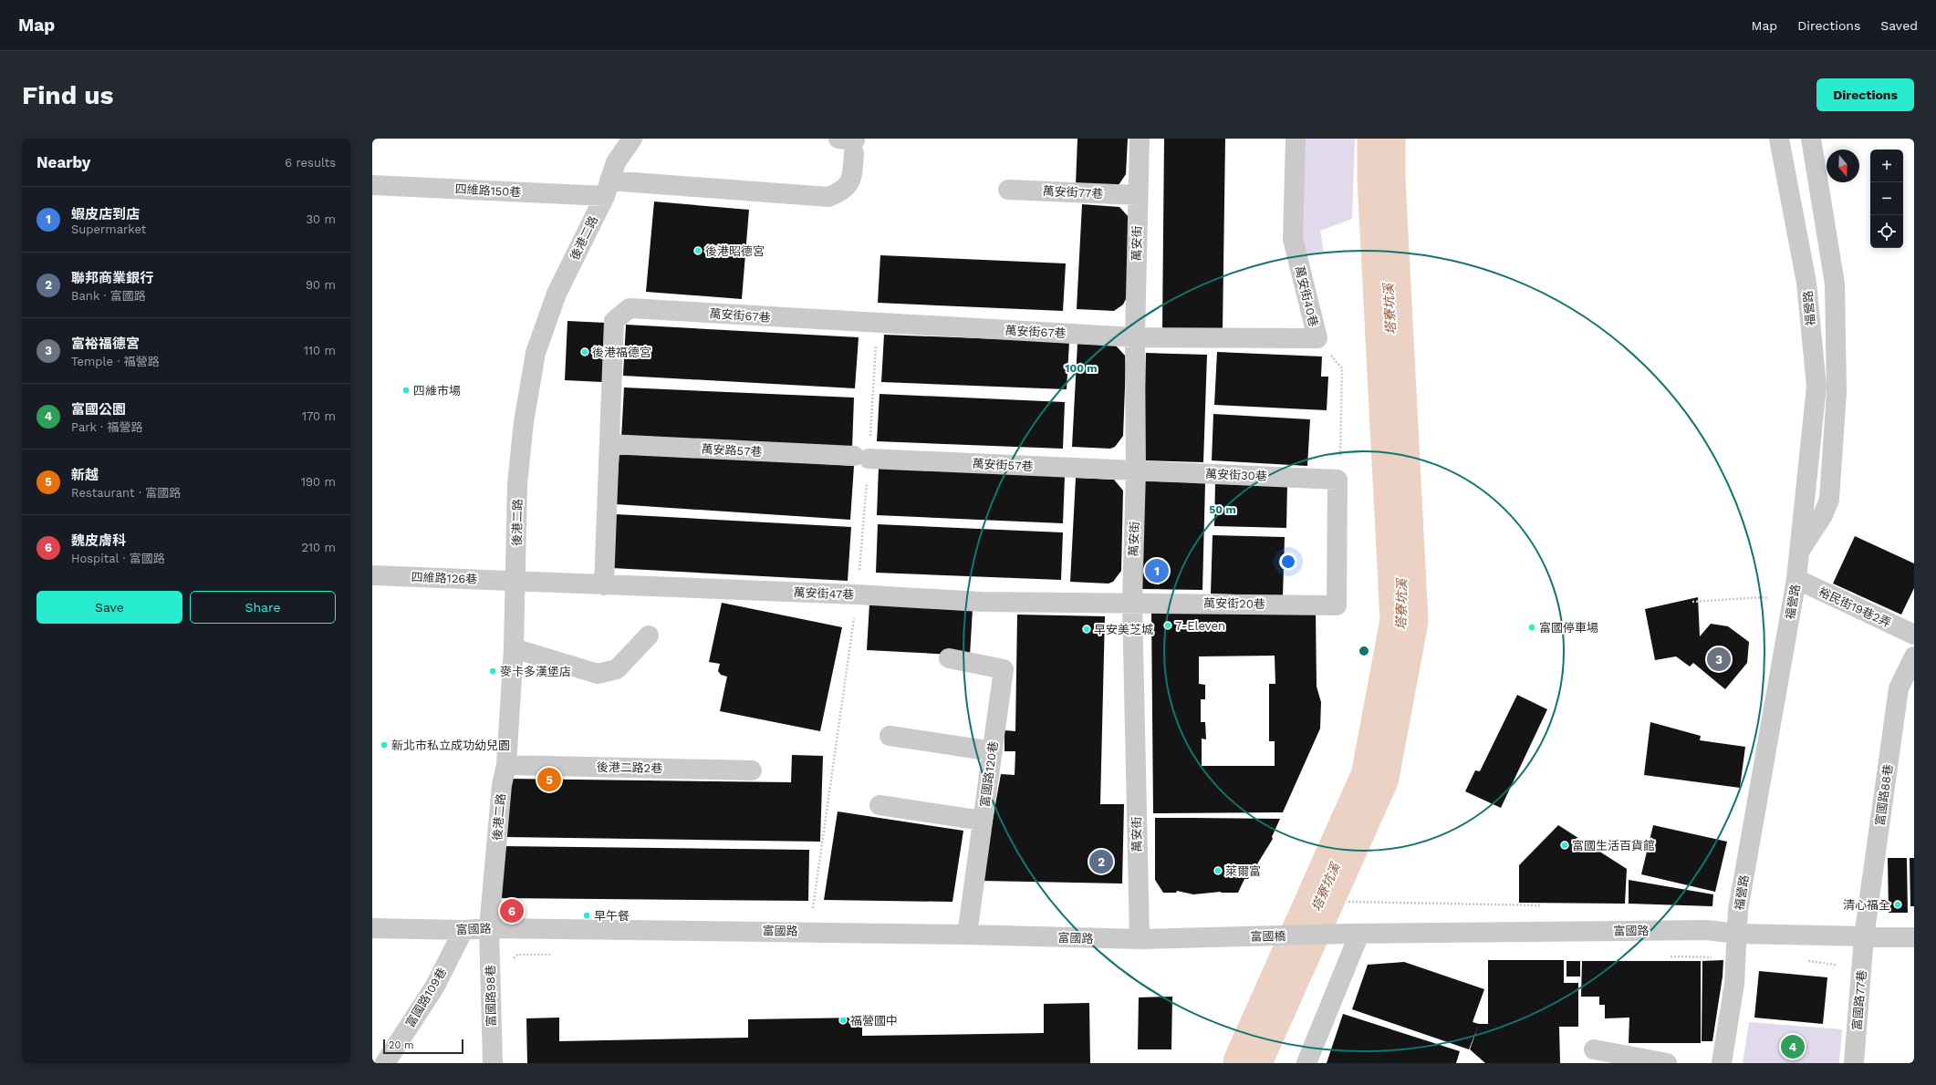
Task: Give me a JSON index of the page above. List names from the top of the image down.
{
  "streets": {
    "street": [
      "四維路150巷",
      "萬安街77巷",
      "後港二路",
      "萬安街",
      "萬安街40巷",
      "福營路",
      "萬安街67巷",
      "萬安路57巷",
      "萬安街57巷",
      "萬安街30巷",
      "四維路126巷",
      "萬安街47巷",
      "萬安街20巷",
      "裕民街19巷2弄",
      "後港二路2巷",
      "富國路120巷",
      "富國路88巷",
      "富國路",
      "富國橋",
      "富國路98巷",
      "富國路109巷",
      "富國路77巷"
    ]
  },
  "crossings": [
    ["四維路150巷", "後港二路"],
    ["萬安街77巷", "萬安街"],
    ["後港二路", "四維路126巷"],
    ["後港二路", "萬安街47巷"],
    ["後港二路", "後港二路2巷"],
    ["後港二路", "富國路"],
    ["後港二路", "富國路98巷"],
    ["萬安街", "萬安街40巷"],
    ["萬安街", "萬安街67巷"],
    ["萬安街", "萬安街57巷"],
    ["萬安街", "萬安街30巷"],
    ["萬安街", "萬安街47巷"],
    ["萬安街", "萬安街20巷"],
    ["萬安街", "富國路"],
    ["萬安街40巷", "萬安街67巷"],
    ["福營路", "裕民街19巷2弄"],
    ["福營路", "富國路"],
    ["萬安街67巷", "萬安路57巷"],
    ["萬安街67巷", "萬安街47巷"],
    ["萬安路57巷", "萬安街57巷"],
    ["萬安街57巷", "萬安街30巷"],
    ["萬安街30巷", "萬安街20巷"],
    ["四維路126巷", "萬安街47巷"],
    ["萬安街47巷", "萬安街20巷"],
    ["富國路120巷", "富國路"],
    ["富國路88巷", "富國路"],
    ["富國路88巷", "富國路77巷"],
    ["富國路", "富國橋"],
    ["富國路", "富國路98巷"],
    ["富國路", "富國路109巷"],
    ["富國路", "富國路77巷"]
  ],
  "water": ["塔寮坑溪"],
  "places": [
    "後港昭德宮",
    "後港福德宮",
    "四維市場",
    "7-Eleven",
    "富國停車場",
    "早安美芝城",
    "麥卡多漢堡店",
    "新北市私立成功幼兒園",
    "富國生活百貨館",
    "萊爾富",
    "清心福全",
    "早午餐",
    "福營國中"
  ],
  "scale_bar": "20 m",
  "north": "bottom",
  "page": {
    "header": "Map",
    "nav": ["Map", "Directions", "Saved"],
    "buttons": [
      "Directions",
      ["Save", "Share"]
    ],
    "title": "Find us",
    "heading": ["Nearby", "6 results"],
    "map_buttons": ["+", "−"],
    "list": [
      {
        "mark": "1",
        "name": "蝦皮店到店",
        "note": "Supermarket",
        "value": "30 m"
      },
      {
        "mark": "2",
        "name": "聯邦商業銀行",
        "note": "Bank · 富國路",
        "value": "90 m"
      },
      {
        "mark": "3",
        "name": "富裕福德宮",
        "note": "Temple · 福營路",
        "value": "110 m"
      },
      {
        "mark": "4",
        "name": "富國公園",
        "note": "Park · 福營路",
        "value": "170 m"
      },
      {
        "mark": "5",
        "name": "新越",
        "note": "Restaurant · 富國路",
        "value": "190 m"
      },
      {
        "mark": "6",
        "name": "魏皮膚科",
        "note": "Hospital · 富國路",
        "value": "210 m"
      }
    ],
    "pins": [
      "1",
      "3",
      "5",
      "2",
      "6",
      "4"
    ],
    "scale": "20 m"
  },
  "rings": ["100 m", "50 m"]
}
